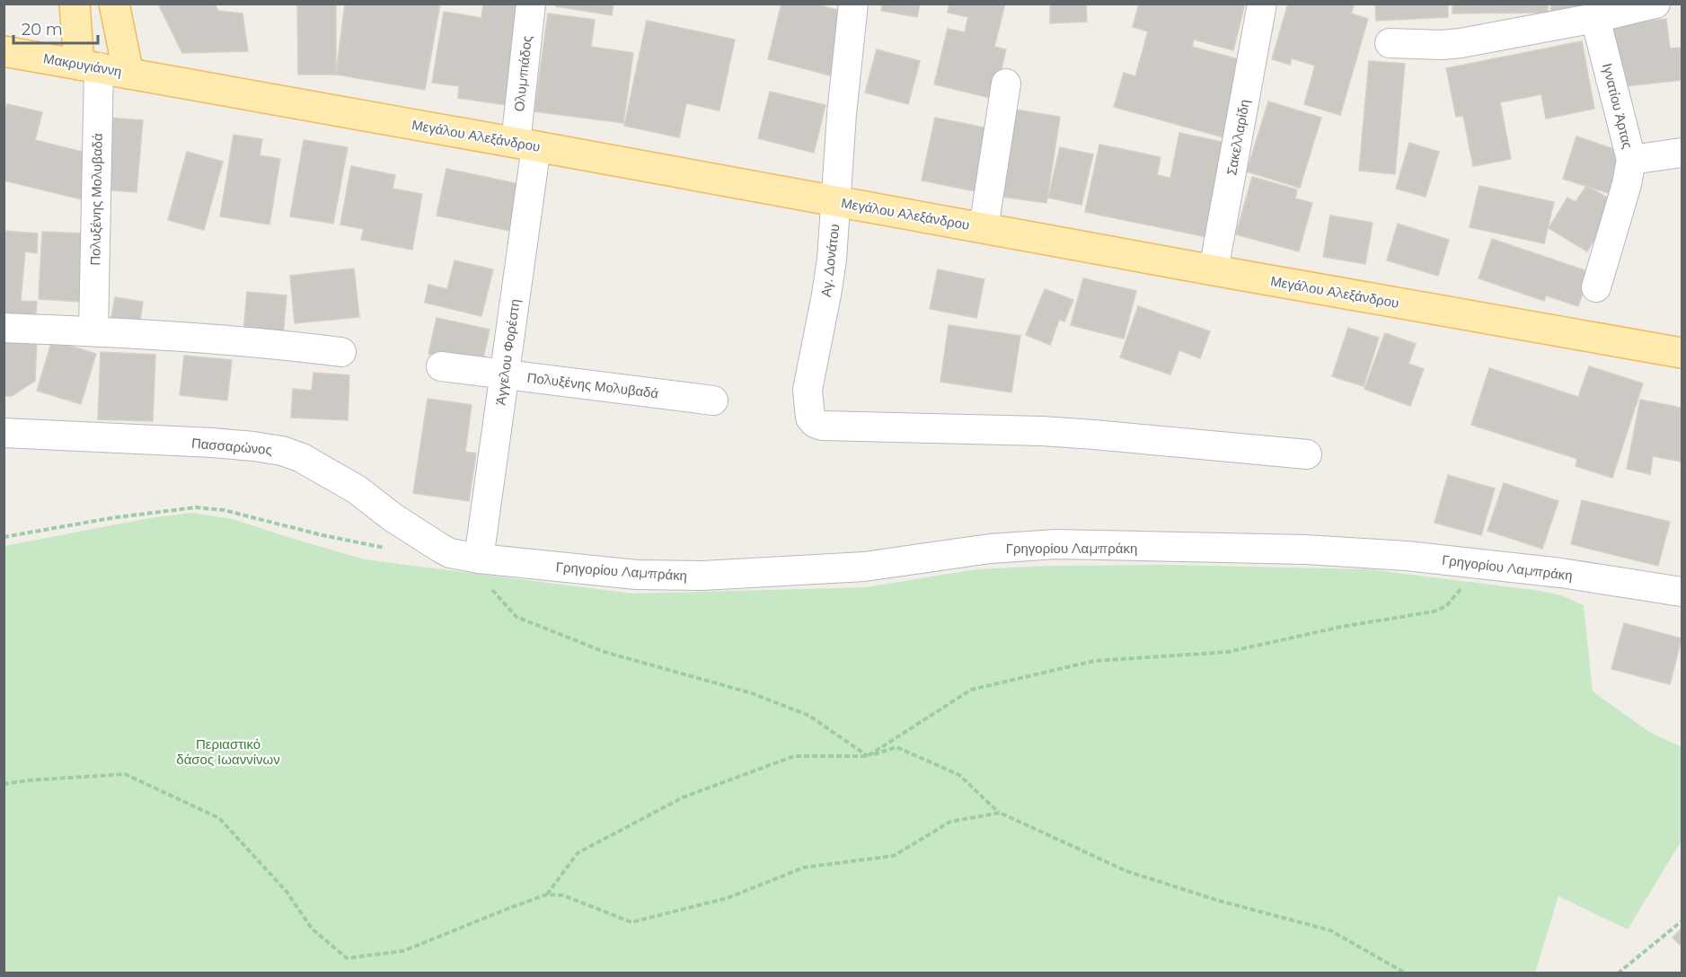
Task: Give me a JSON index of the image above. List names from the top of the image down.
{
  "streets": {
    "main road": ["Μακρυγιάννη", "Μεγάλου Αλεξάνδρου"],
    "street": [
      "Ολυμπιάδος",
      "Ιγνατίου Άρτας",
      "Σακελλαρίδη",
      "Πολυξένης Μολυβαδά",
      "Αγ. Δονάτου",
      "Άγγελου Φορέστη",
      "Πασσαρώνος",
      "Γρηγορίου Λαμπράκη"
    ]
  },
  "crossings": [
    ["Μακρυγιάννη", "Μεγάλου Αλεξάνδρου"],
    ["Μακρυγιάννη", "Πολυξένης Μολυβαδά"],
    ["Ολυμπιάδος", "Μεγάλου Αλεξάνδρου"],
    ["Ολυμπιάδος", "Άγγελου Φορέστη"],
    ["Μεγάλου Αλεξάνδρου", "Σακελλαρίδη"],
    ["Μεγάλου Αλεξάνδρου", "Αγ. Δονάτου"],
    ["Μεγάλου Αλεξάνδρου", "Άγγελου Φορέστη"],
    ["Πολυξένης Μολυβαδά", "Άγγελου Φορέστη"],
    ["Άγγελου Φορέστη", "Γρηγορίου Λαμπράκη"],
    ["Πασσαρώνος", "Γρηγορίου Λαμπράκη"]
  ],
  "parks": ["Περιαστικό δάσος Ιωαννίνων"],
  "scale_bar": "20 m"
}
